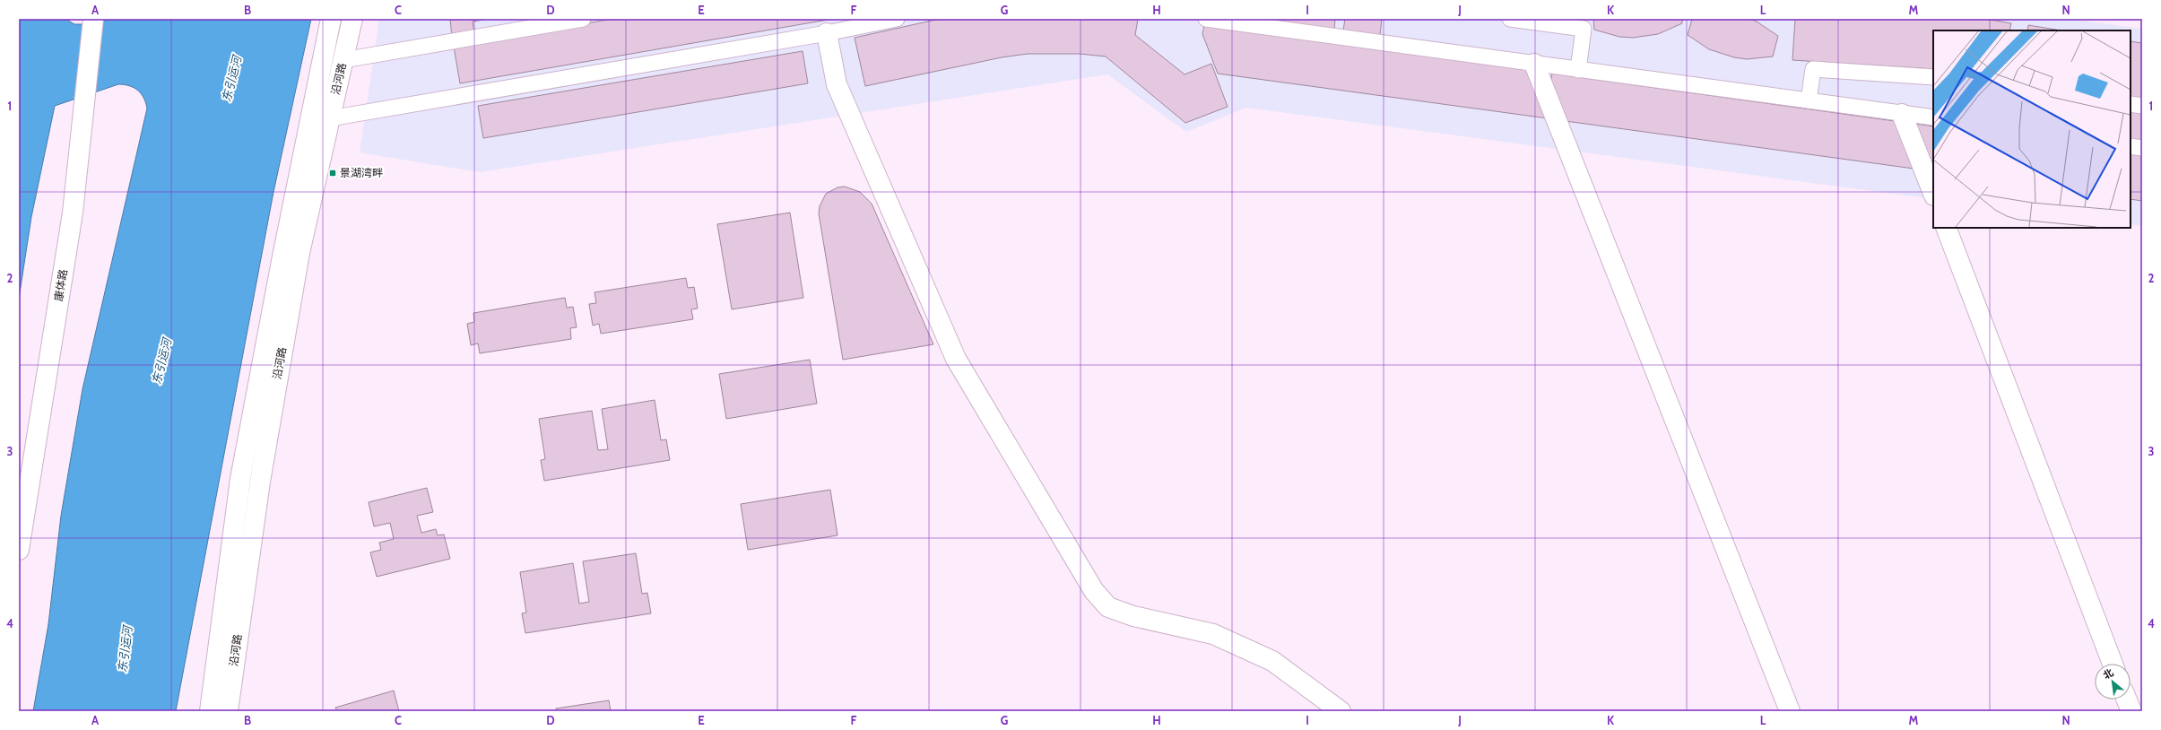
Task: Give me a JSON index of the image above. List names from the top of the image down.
{
  "streets": {
    "street": ["沿河路", "康体路"]
  },
  "water": ["东引运河"],
  "places": {
    "transit": ["景湖湾畔"]
  },
  "north": "top left",
  "grid": {
    "columns": [
      "A",
      "B",
      "C",
      "D",
      "E",
      "F",
      "G",
      "H",
      "I",
      "J",
      "K",
      "L",
      "M",
      "N"
    ],
    "rows": [
      "1",
      "2",
      "3",
      "4"
    ]
  }
}
